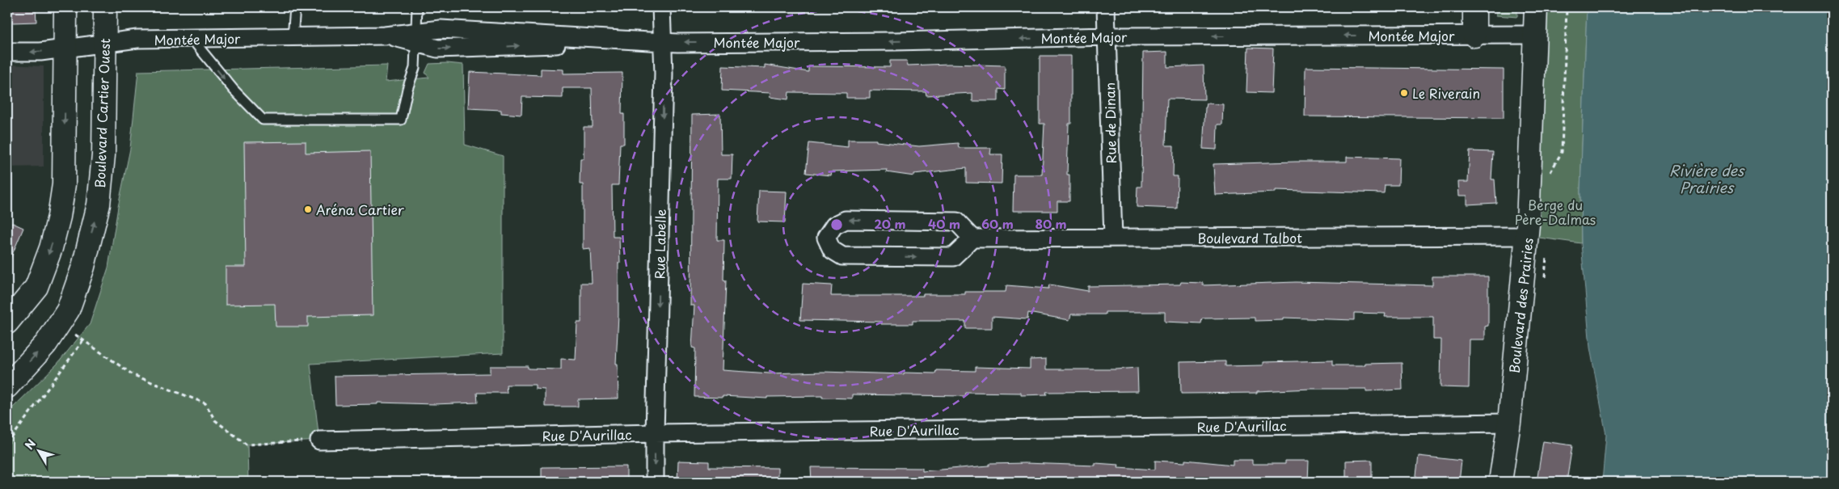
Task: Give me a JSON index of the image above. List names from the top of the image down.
{
  "streets": {
    "street": [
      "Montée Major",
      "Boulevard Cartier Ouest",
      "Rue de Dinan",
      "Boulevard Talbot",
      "Rue Labelle",
      "Boulevard des Prairies",
      "Rue D'Aurillac"
    ]
  },
  "crossings": [
    ["Montée Major", "Boulevard Cartier Ouest"],
    ["Montée Major", "Rue de Dinan"],
    ["Montée Major", "Rue Labelle"],
    ["Montée Major", "Boulevard des Prairies"],
    ["Rue de Dinan", "Boulevard Talbot"],
    ["Boulevard Talbot", "Boulevard des Prairies"],
    ["Rue Labelle", "Rue D'Aurillac"],
    ["Boulevard des Prairies", "Rue D'Aurillac"]
  ],
  "one_way": ["Montée Major", "Rue Labelle"],
  "water": ["Rivière des Prairies"],
  "parks": ["Berge du Père-Dalmas"],
  "places": ["Le Riverain", "Aréna Cartier"],
  "north": "top left",
  "rings": [
    "20 m",
    "40 m",
    "60 m",
    "80 m"
  ]
}
